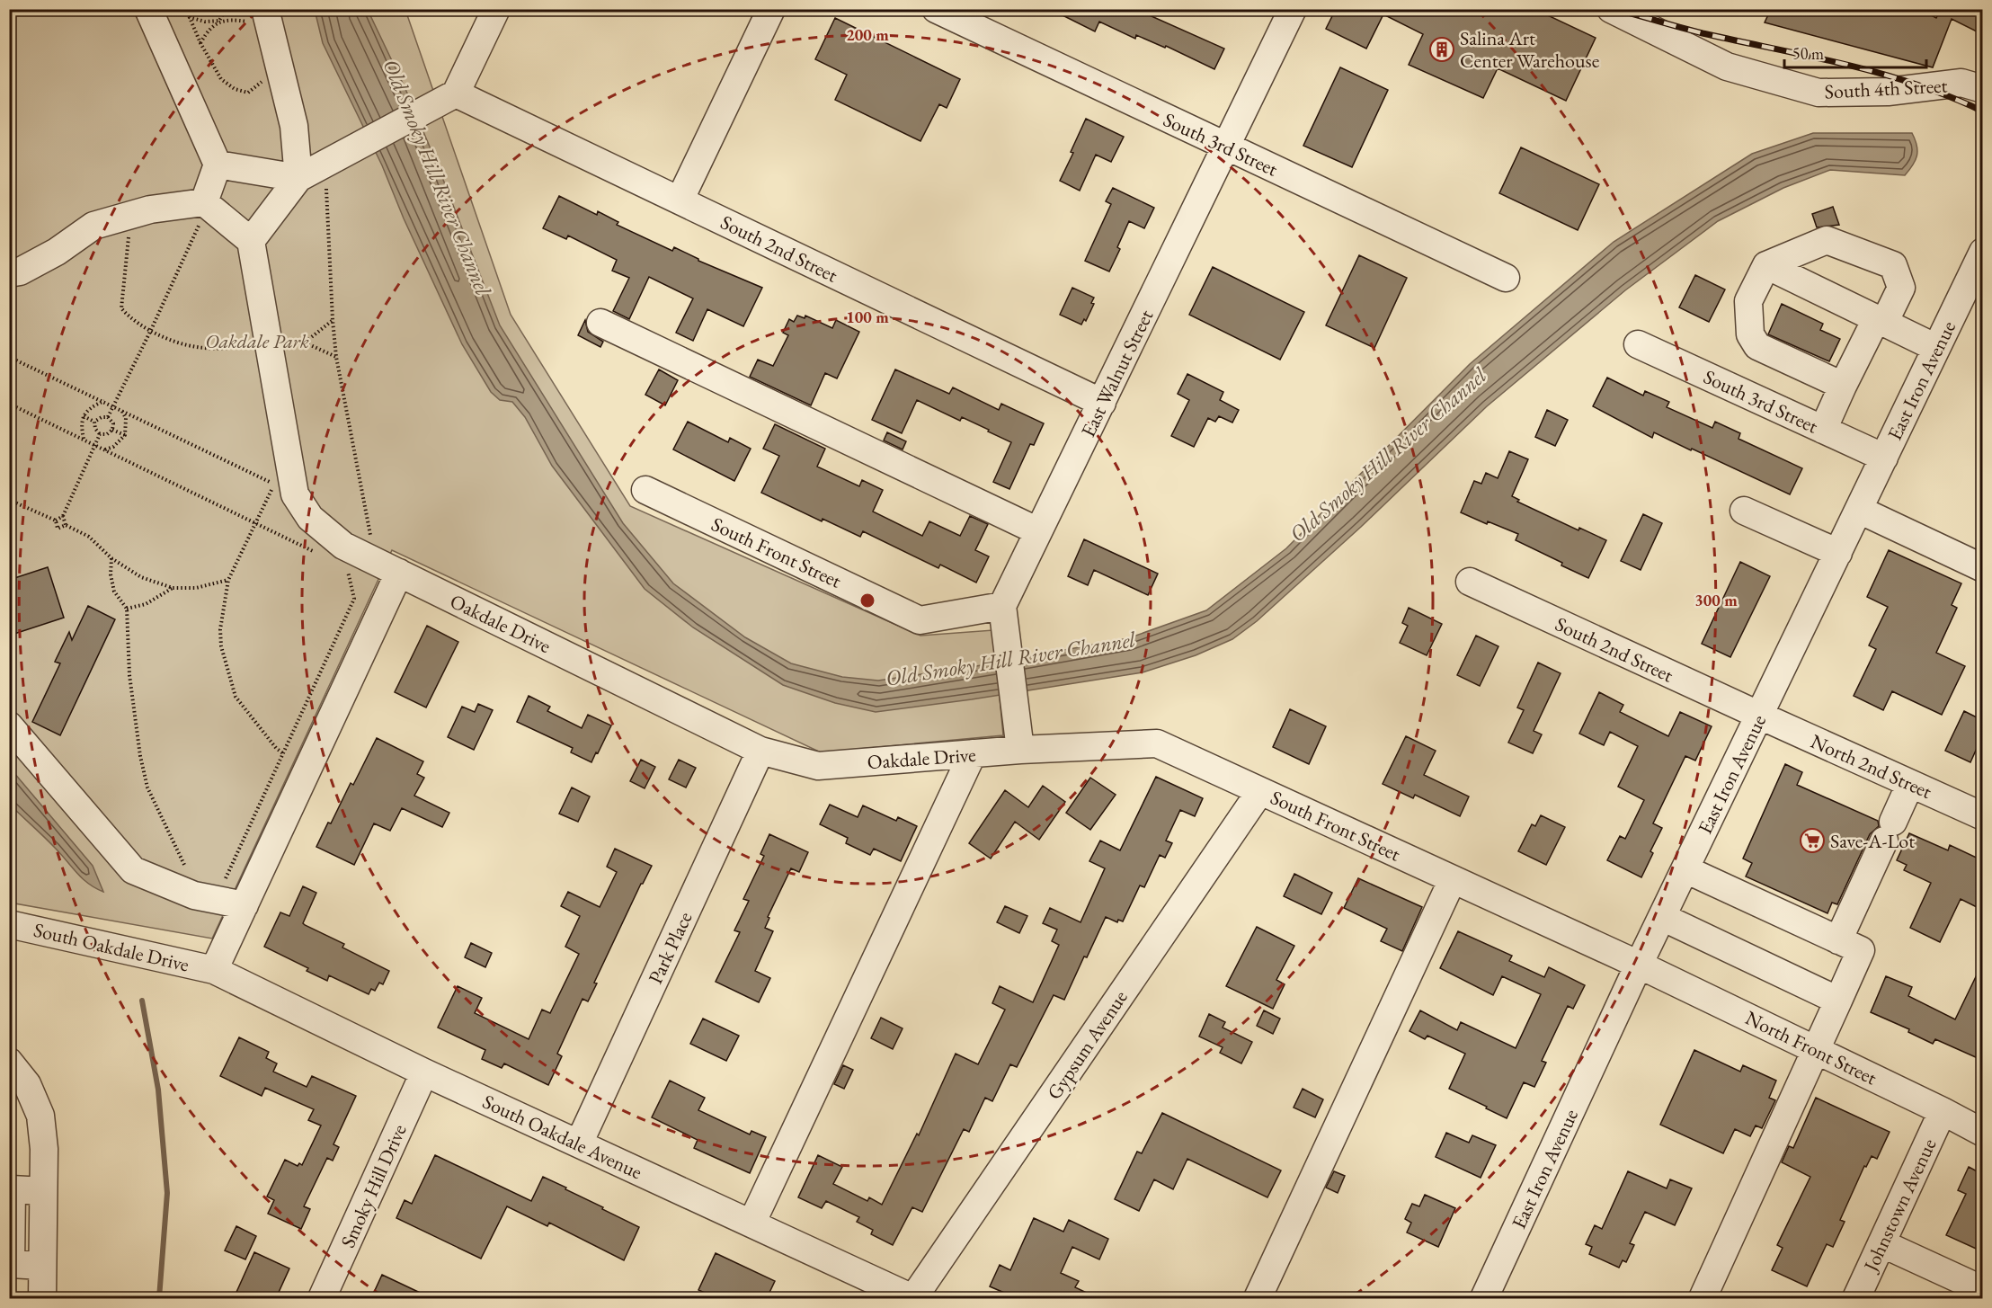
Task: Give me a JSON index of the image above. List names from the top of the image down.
{
  "streets": {
    "street": [
      "South 4th Street",
      "South 3rd Street",
      "South 2nd Street",
      "East Walnut Street",
      "East Iron Avenue",
      "South Front Street",
      "Oakdale Drive",
      "North 2nd Street",
      "South Oakdale Drive",
      "Park Place",
      "Gypsum Avenue",
      "North Front Street",
      "South Oakdale Avenue",
      "Smoky Hill Drive",
      "Johnstown Avenue"
    ]
  },
  "crossings": [
    ["South 3rd Street", "East Walnut Street"],
    ["South 3rd Street", "East Iron Avenue"],
    ["South 2nd Street", "East Walnut Street"],
    ["South 2nd Street", "East Iron Avenue"],
    ["South 2nd Street", "North 2nd Street"],
    ["East Walnut Street", "South Front Street"],
    ["East Iron Avenue", "South Front Street"],
    ["East Iron Avenue", "North 2nd Street"],
    ["East Iron Avenue", "North Front Street"],
    ["South Front Street", "Oakdale Drive"],
    ["South Front Street", "Gypsum Avenue"],
    ["South Front Street", "North Front Street"],
    ["Oakdale Drive", "Park Place"],
    ["South Oakdale Drive", "South Oakdale Avenue"],
    ["Park Place", "South Oakdale Avenue"],
    ["Gypsum Avenue", "South Oakdale Avenue"],
    ["North Front Street", "Johnstown Avenue"],
    ["South Oakdale Avenue", "Smoky Hill Drive"]
  ],
  "water": ["Old Smoky Hill River Channel"],
  "parks": ["Oakdale Park"],
  "places": {
    "building": ["Salina Art Center Warehouse"],
    "supermarket": ["Save-A-Lot"]
  },
  "scale_bar": "50 m",
  "rings": ["200 m", "100 m", "300 m"]
}
